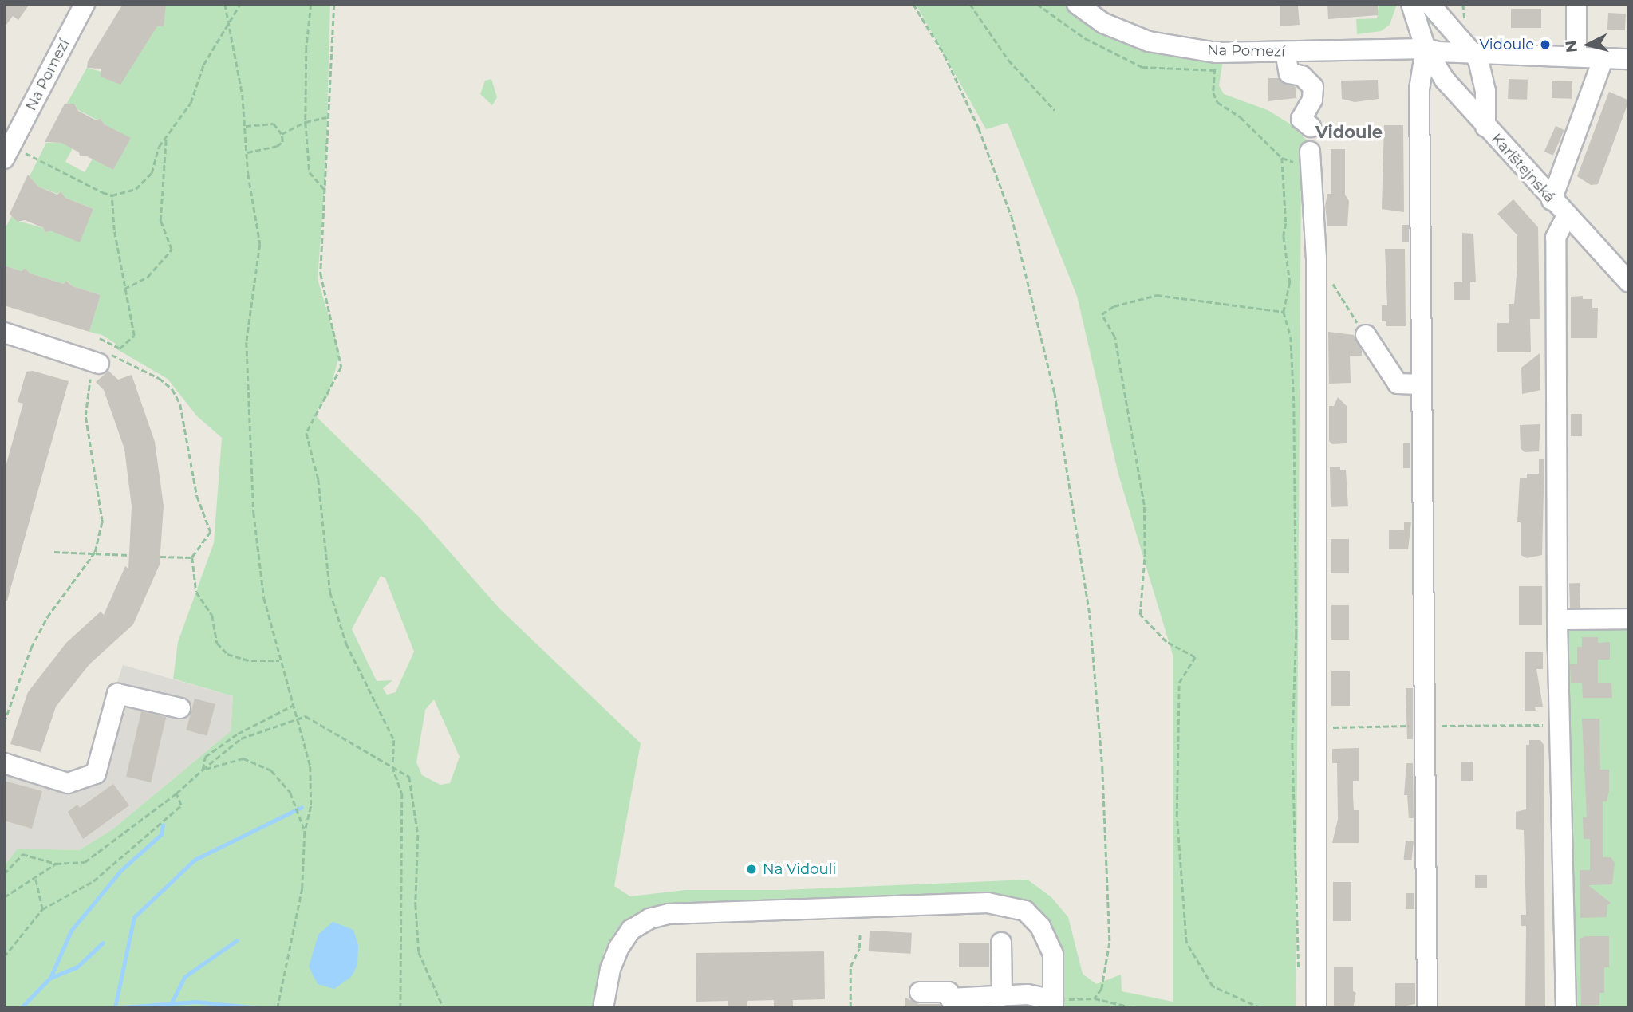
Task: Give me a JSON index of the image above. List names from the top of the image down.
{
  "streets": {
    "street": ["Na Pomezí", "Karlštejnská"]
  },
  "crossings": [
    ["Na Pomezí", "Karlštejnská"]
  ],
  "districts": ["Vidoule"],
  "places": ["Vidoule", "Na Vidouli"],
  "north": "left"
}
